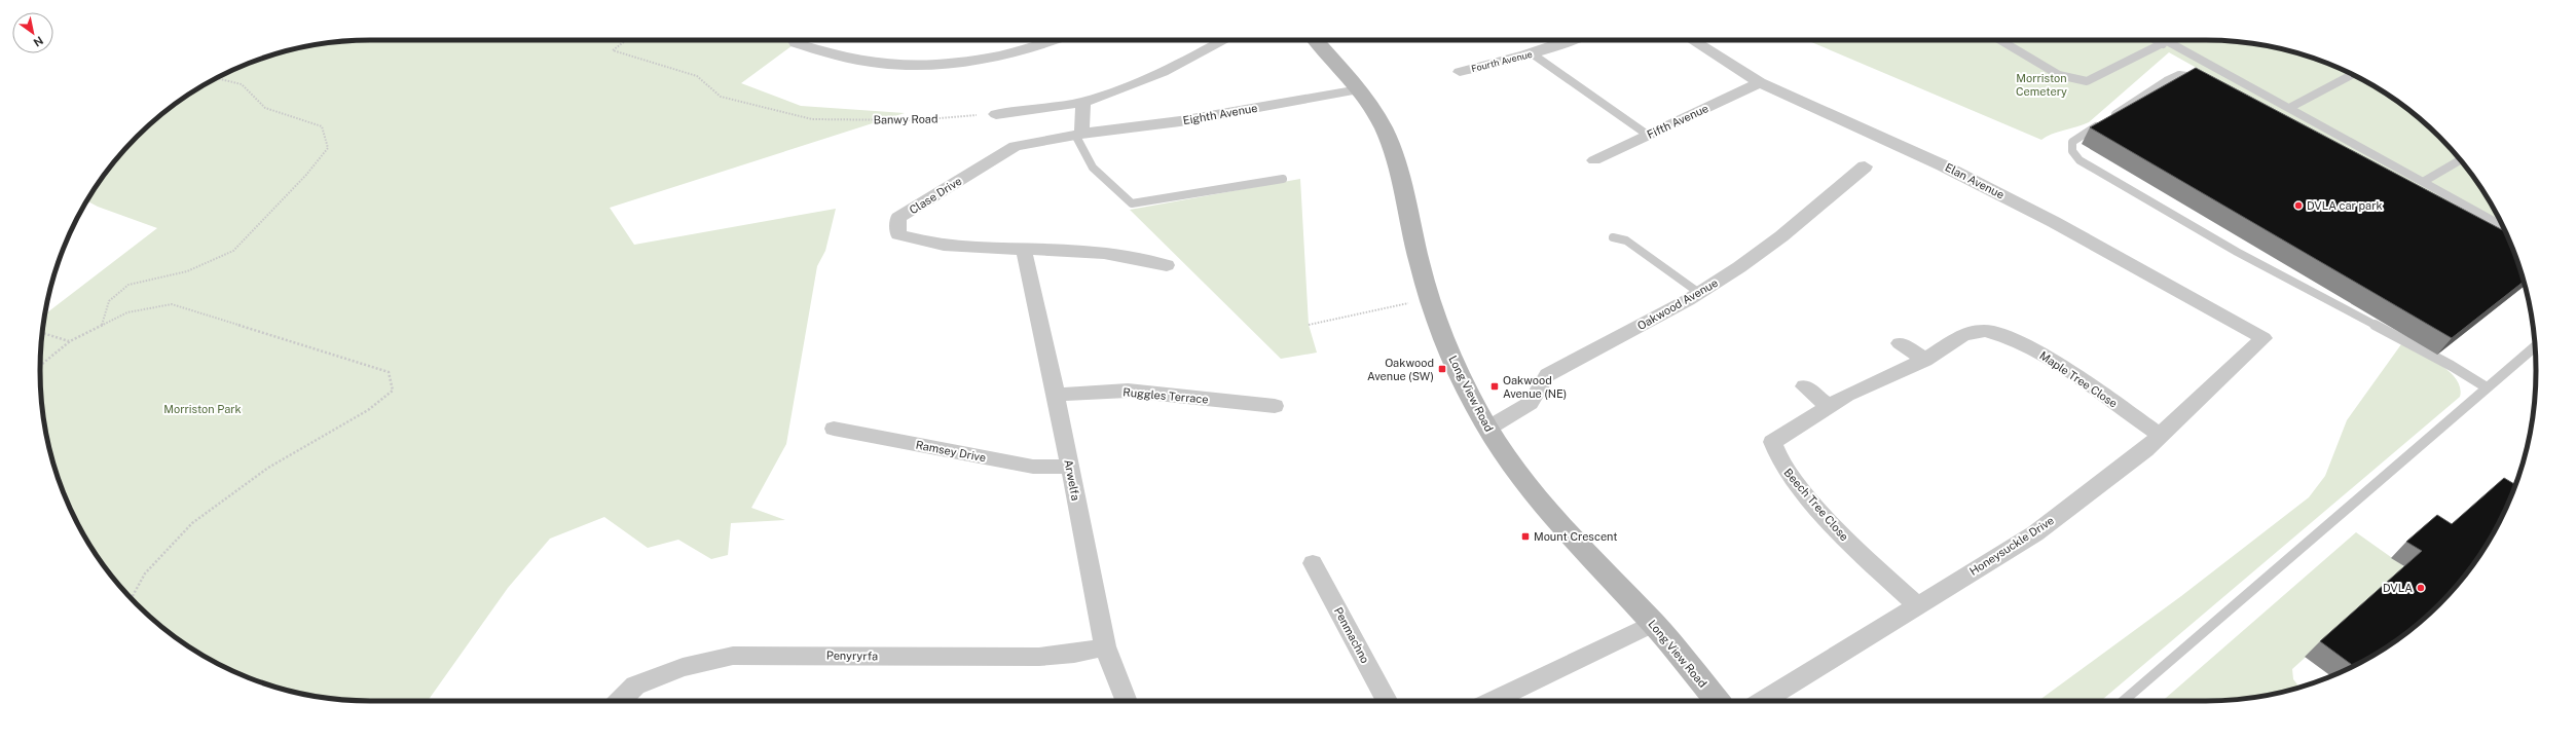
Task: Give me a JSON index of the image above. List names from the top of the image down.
{
  "streets": {
    "street": [
      "Fourth Avenue",
      "Eighth Avenue",
      "Fifth Avenue",
      "Elan Avenue",
      "Clase Drive",
      "Oakwood Avenue",
      "Maple Tree Close",
      "Long View Road",
      "Ruggles Terrace",
      "Ramsey Drive",
      "Arwelfa",
      "Beech Tree Close",
      "Honeysuckle Drive",
      "Penmachno",
      "Penyryrfa"
    ],
    "path": ["Banwy Road"]
  },
  "crossings": [
    ["Eighth Avenue", "Clase Drive"],
    ["Eighth Avenue", "Long View Road"],
    ["Fifth Avenue", "Elan Avenue"],
    ["Elan Avenue", "Honeysuckle Drive"],
    ["Clase Drive", "Arwelfa"],
    ["Oakwood Avenue", "Long View Road"],
    ["Maple Tree Close", "Beech Tree Close"],
    ["Maple Tree Close", "Honeysuckle Drive"],
    ["Ruggles Terrace", "Arwelfa"],
    ["Ramsey Drive", "Arwelfa"],
    ["Arwelfa", "Penyryrfa"],
    ["Beech Tree Close", "Honeysuckle Drive"]
  ],
  "parks": ["Morriston Cemetery", "Morriston Park"],
  "places": {
    "other": ["DVLA car park", "DVLA"],
    "transit": ["Oakwood Avenue (SW)", "Oakwood Avenue (NE)", "Mount Crescent"]
  },
  "north": "bottom right"
}
